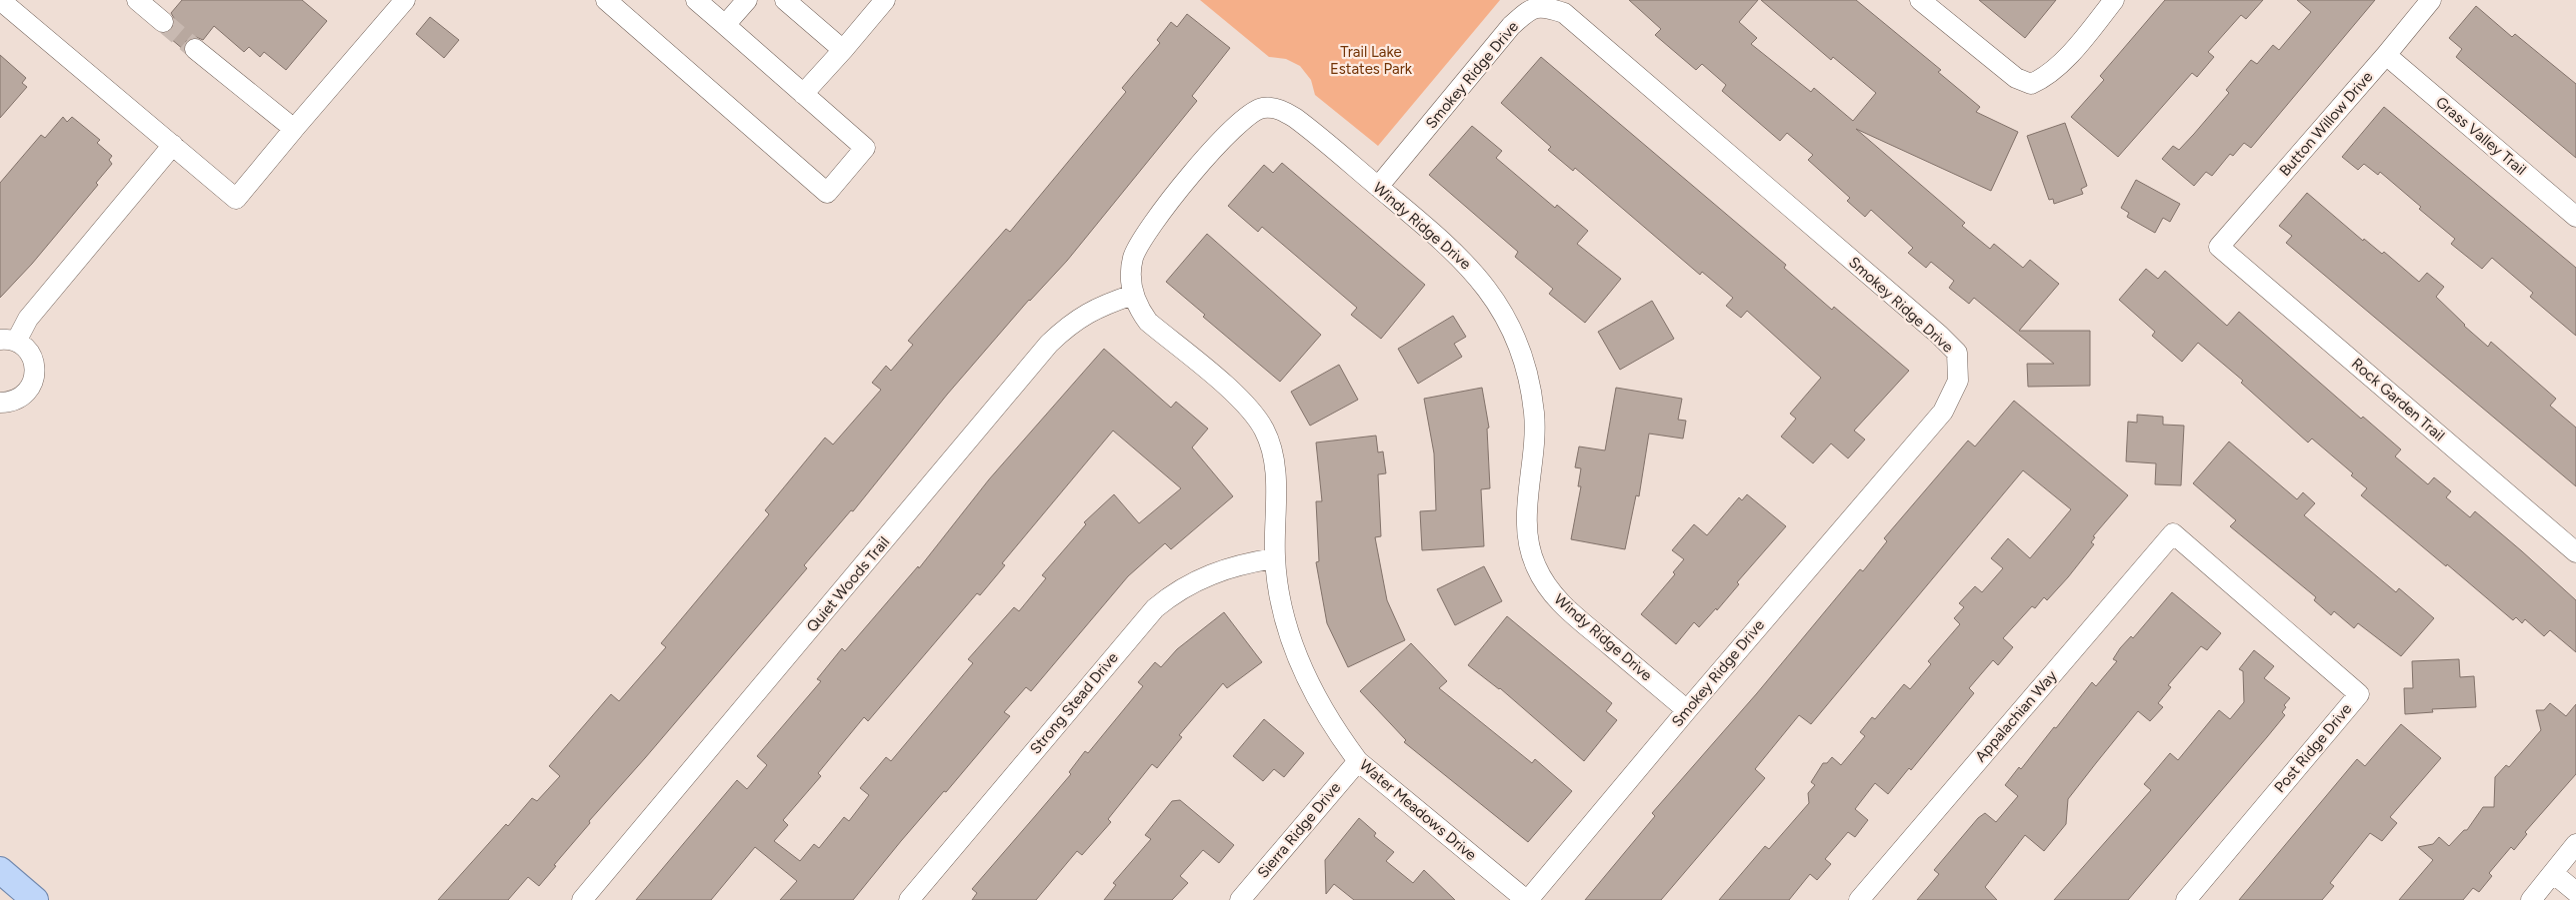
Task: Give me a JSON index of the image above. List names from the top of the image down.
{
  "streets": {
    "street": [
      "Smokey Ridge Drive",
      "Button Willow Drive",
      "Grass Valley Trail",
      "Windy Ridge Drive",
      "Rock Garden Trail",
      "Quiet Woods Trail",
      "Strong Stead Drive",
      "Appalachian Way",
      "Post Ridge Drive",
      "Water Meadows Drive",
      "Sierra Ridge Drive"
    ]
  },
  "crossings": [
    ["Smokey Ridge Drive", "Windy Ridge Drive"],
    ["Smokey Ridge Drive", "Water Meadows Drive"],
    ["Button Willow Drive", "Grass Valley Trail"],
    ["Button Willow Drive", "Rock Garden Trail"],
    ["Windy Ridge Drive", "Water Meadows Drive"],
    ["Quiet Woods Trail", "Water Meadows Drive"],
    ["Strong Stead Drive", "Water Meadows Drive"],
    ["Appalachian Way", "Post Ridge Drive"],
    ["Water Meadows Drive", "Sierra Ridge Drive"]
  ],
  "parks": ["Trail Lake Estates Park"]
}
